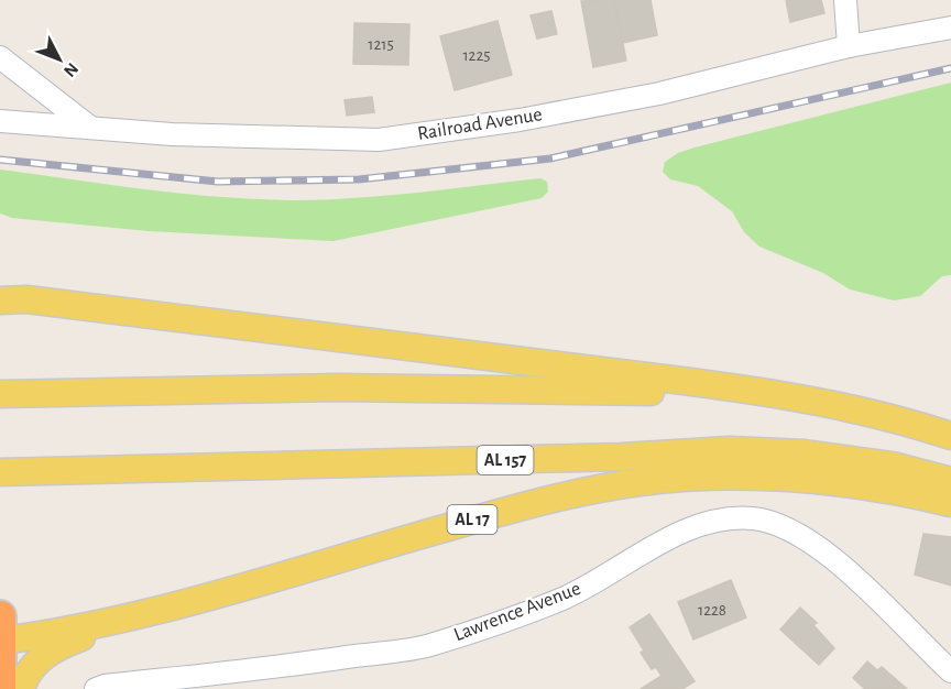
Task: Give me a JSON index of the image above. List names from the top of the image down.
{
  "streets": {
    "main road": ["AL 157", "AL 17"],
    "street": ["Railroad Avenue", "Lawrence Avenue"]
  },
  "house_numbers": ["1215", "1225", "1228"],
  "north": "bottom right"
}
